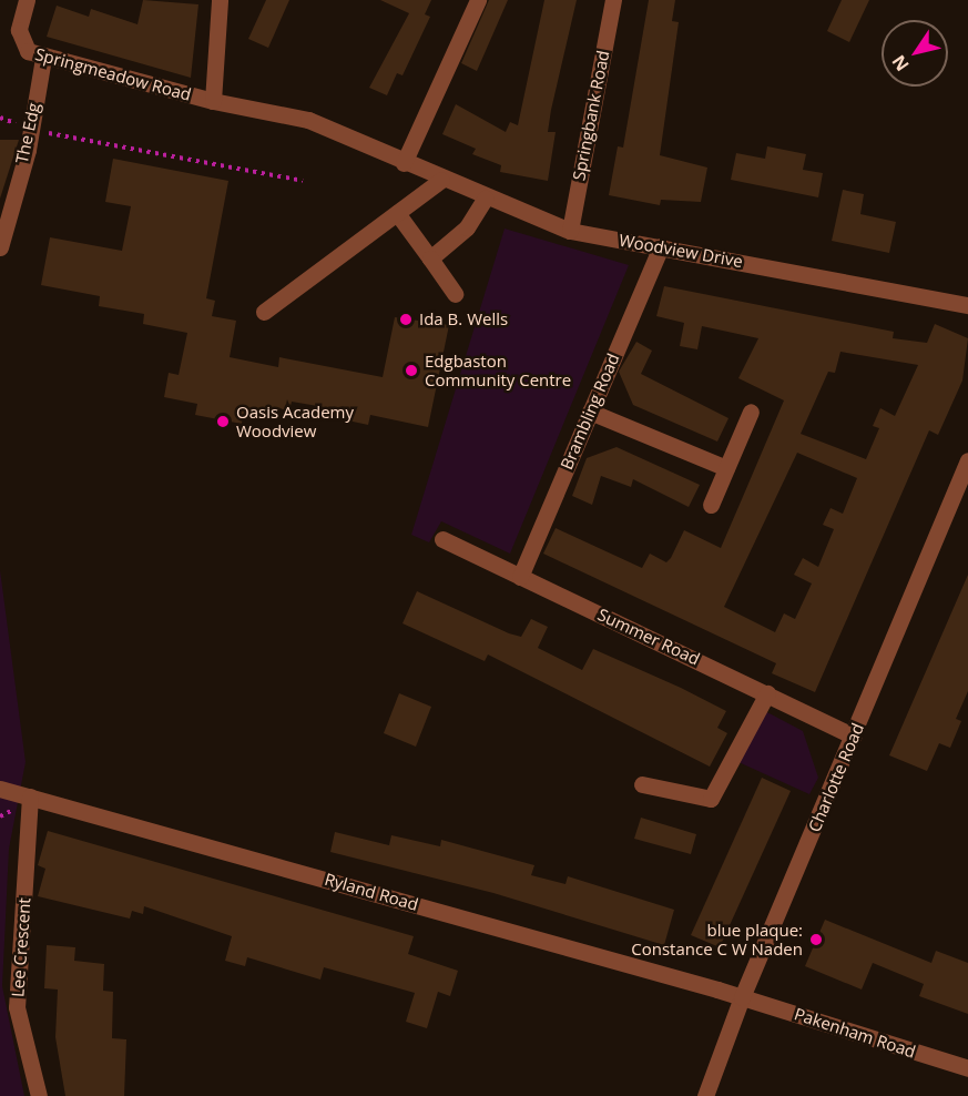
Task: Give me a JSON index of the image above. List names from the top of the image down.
{
  "streets": {
    "street": [
      "Springmeadow Road",
      "Springbank Road",
      "The Edg",
      "Woodview Drive",
      "Brambling Road",
      "Summer Road",
      "Charlotte Road",
      "Ryland Road",
      "Lee Crescent",
      "Pakenham Road"
    ]
  },
  "crossings": [
    ["Springmeadow Road", "The Edg"],
    ["Springmeadow Road", "Woodview Drive"],
    ["Springbank Road", "Woodview Drive"],
    ["Woodview Drive", "Brambling Road"],
    ["Brambling Road", "Summer Road"],
    ["Summer Road", "Charlotte Road"],
    ["Charlotte Road", "Ryland Road"],
    ["Charlotte Road", "Pakenham Road"],
    ["Ryland Road", "Lee Crescent"],
    ["Ryland Road", "Pakenham Road"]
  ],
  "places": [
    "Ida B. Wells",
    "Edgbaston Community Centre",
    "Oasis Academy Woodview",
    "blue plaque: Constance C W Naden"
  ],
  "north": "bottom left"
}
